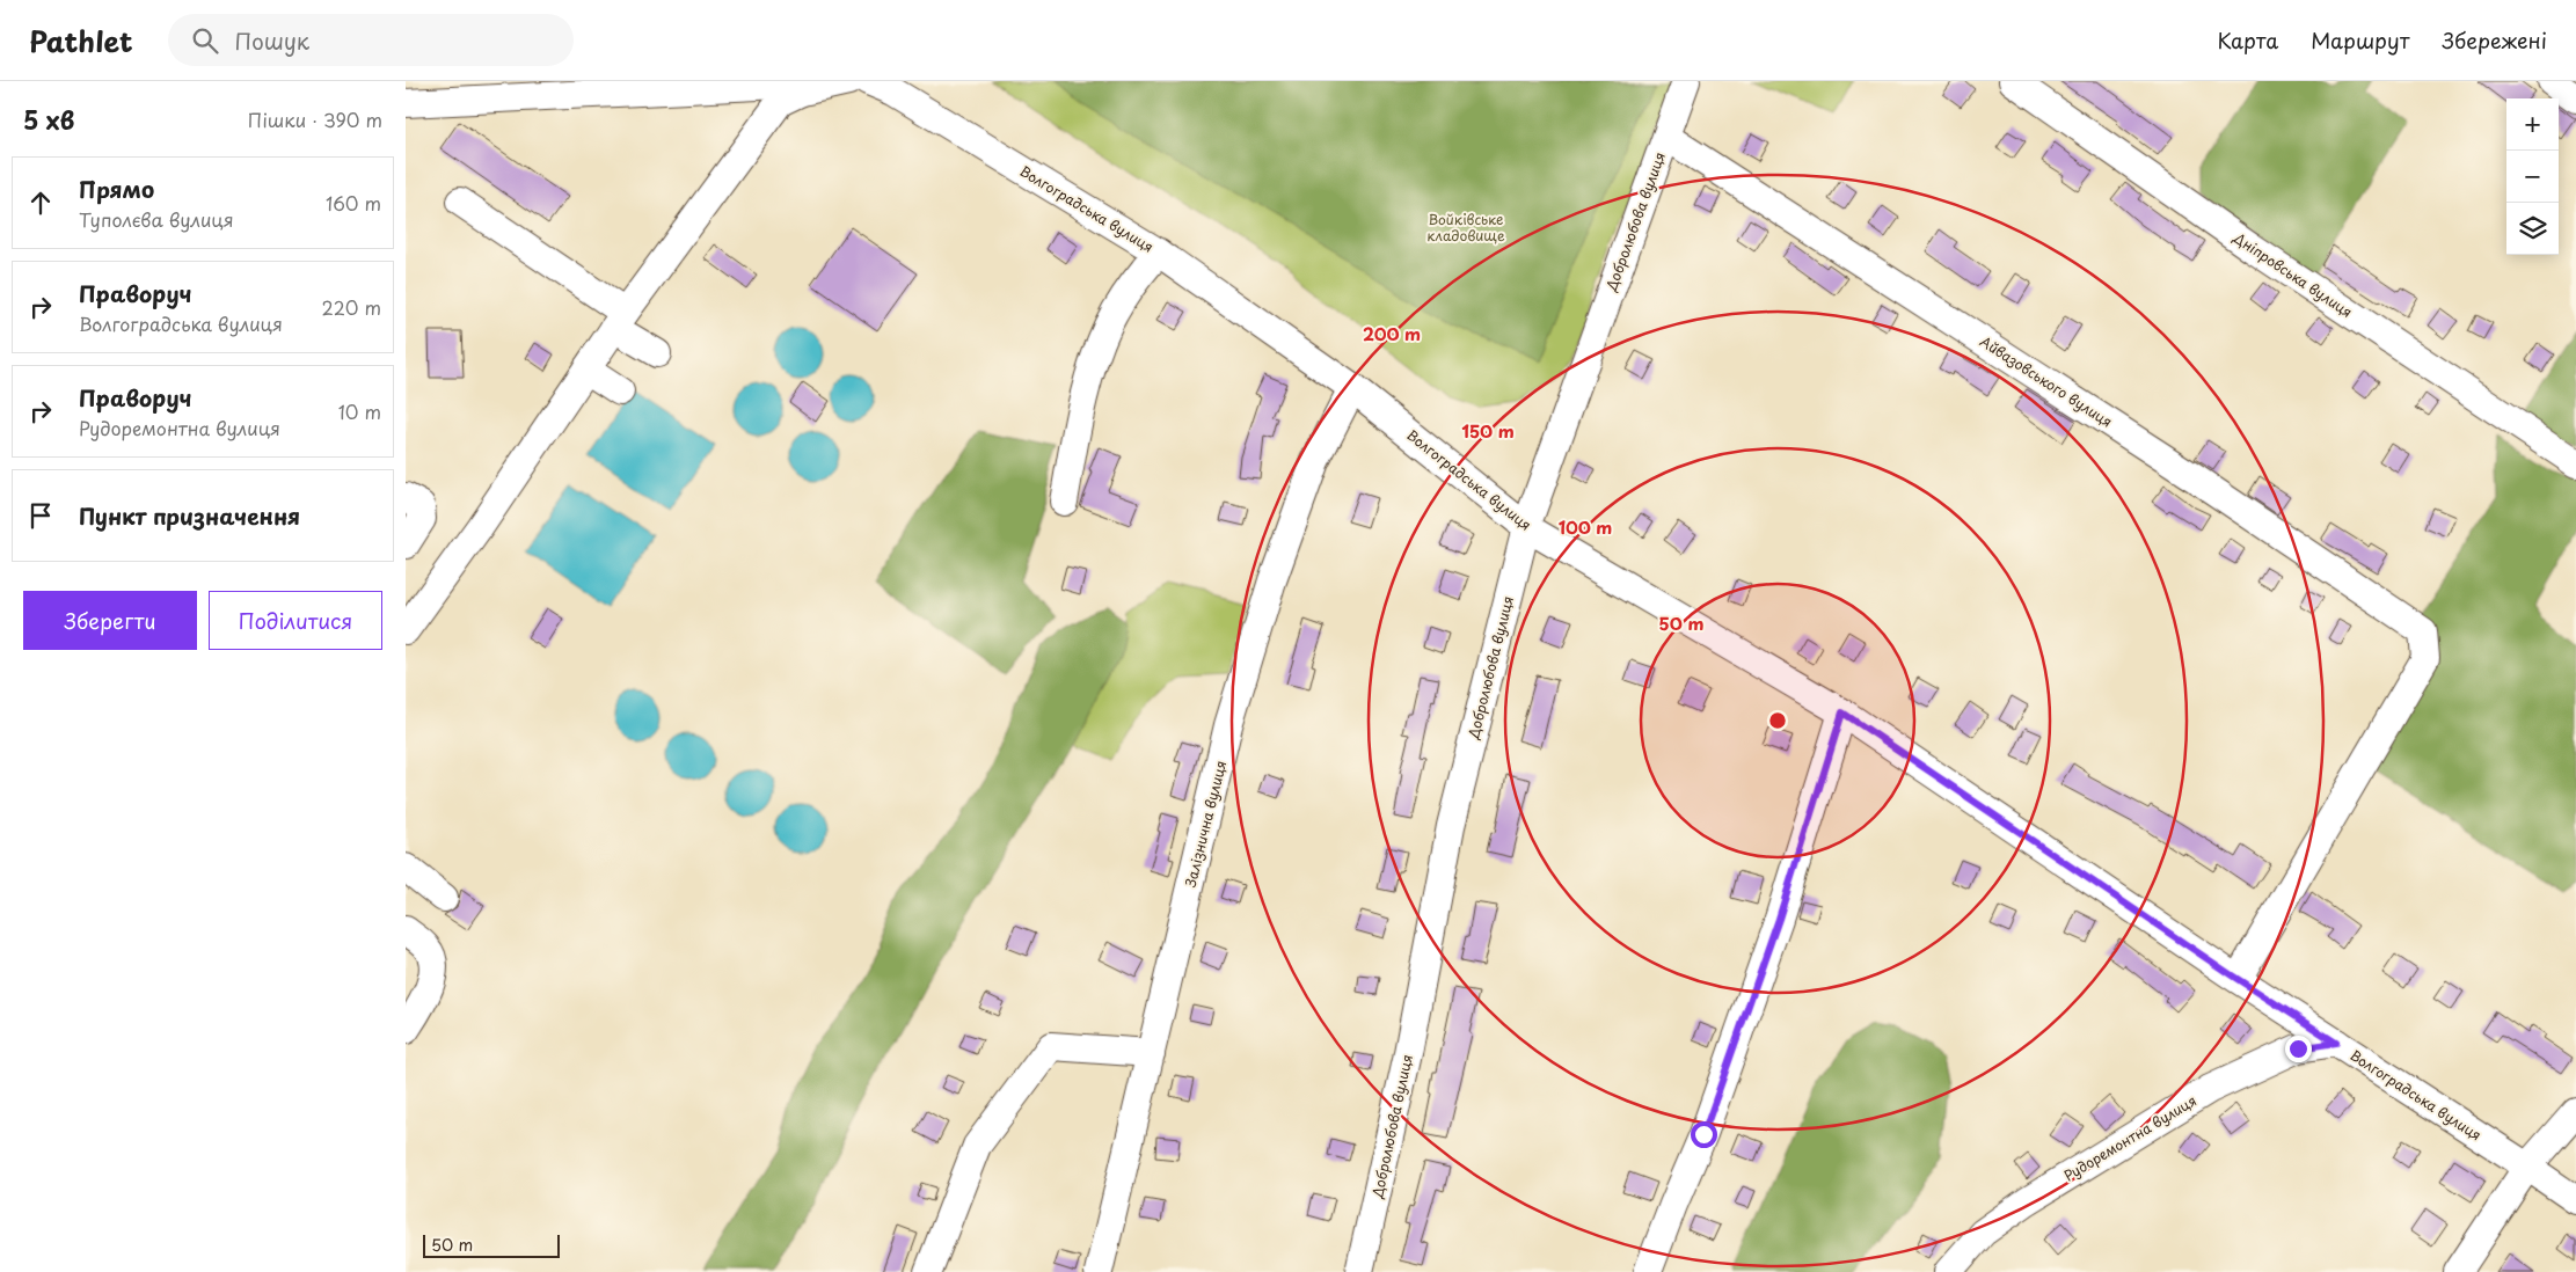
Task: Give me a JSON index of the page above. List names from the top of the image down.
{
  "streets": {
    "street": [
      "Волгоградська вулиця",
      "Добролюбова вулиця",
      "Дніпровська вулиця",
      "Айвазовського вулиця",
      "Залізнична вулиця",
      "Рудоремонтна вулиця"
    ]
  },
  "crossings": [
    ["Волгоградська вулиця", "Добролюбова вулиця"],
    ["Волгоградська вулиця", "Айвазовського вулиця"],
    ["Волгоградська вулиця", "Залізнична вулиця"],
    ["Волгоградська вулиця", "Рудоремонтна вулиця"],
    ["Добролюбова вулиця", "Айвазовського вулиця"]
  ],
  "parks": ["Войківське кладовище"],
  "scale_bar": "50 m",
  "page": {
    "header": "Pathlet",
    "search": "Пошук",
    "nav": ["Карта", "Маршрут", "Збережені"],
    "heading": ["5 хв", "Пішки · 390 m"],
    "map_buttons": ["+", "−"],
    "list": [
      ["Прямо", "Туполєва вулиця", "160 m"],
      ["Праворуч", "Волгоградська вулиця", "220 m"],
      ["Праворуч", "Рудоремонтна вулиця", "10 m"],
      "Пункт призначення"
    ],
    "buttons": ["Зберегти", "Поділитися"],
    "scale": "50 m"
  },
  "rings": [
    "200 m",
    "150 m",
    "100 m",
    "50 m"
  ]
}
